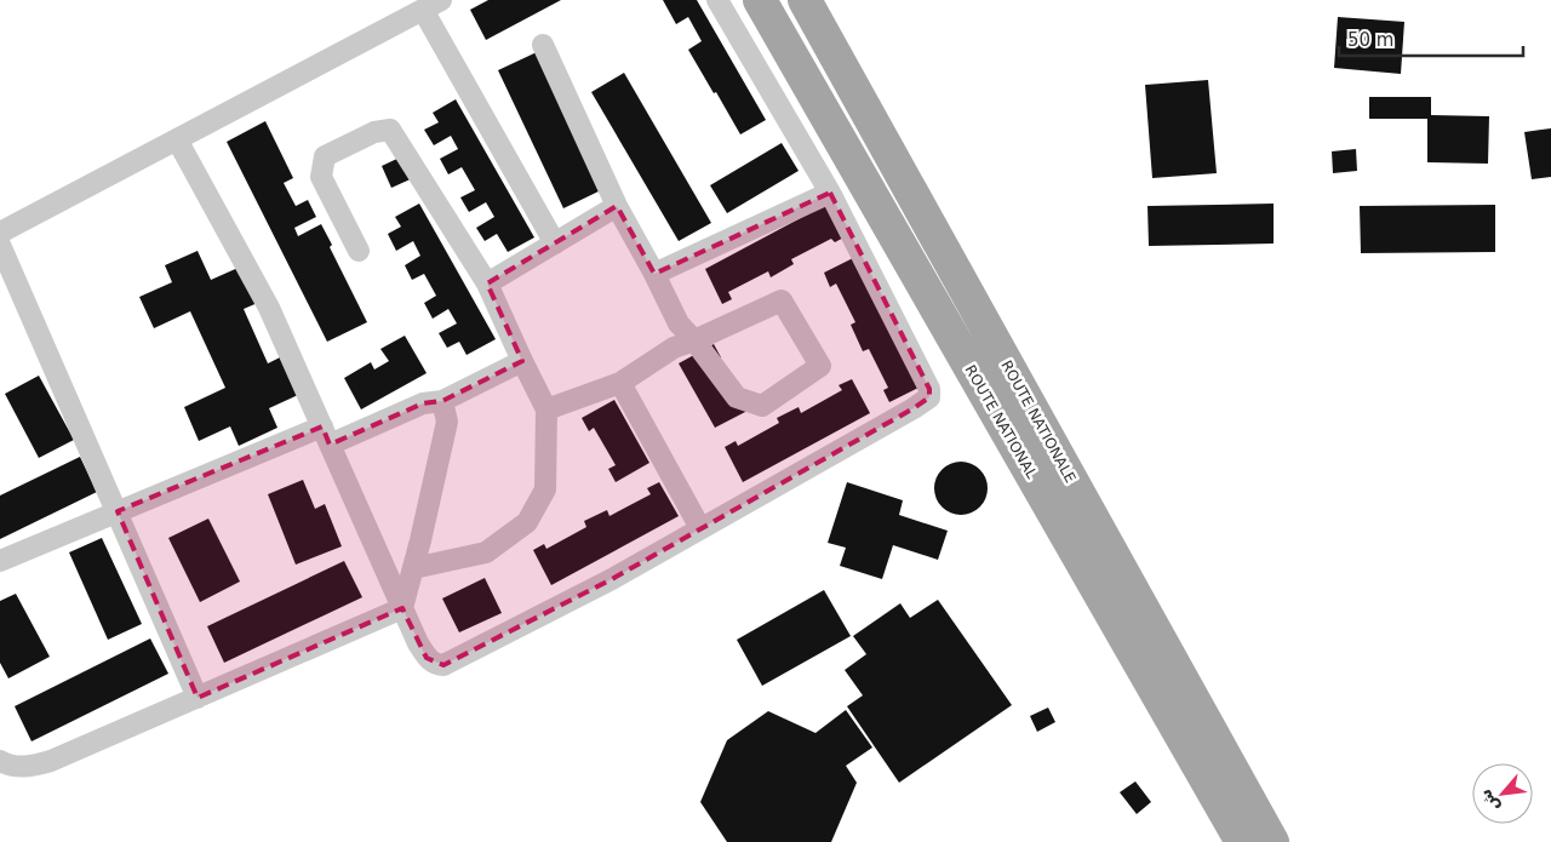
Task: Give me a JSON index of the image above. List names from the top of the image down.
{
  "streets": {
    "main road": ["ROUTE NATIONAL", "ROUTE NATIONALE"]
  },
  "scale_bar": "50 m",
  "north": "bottom left"
}
